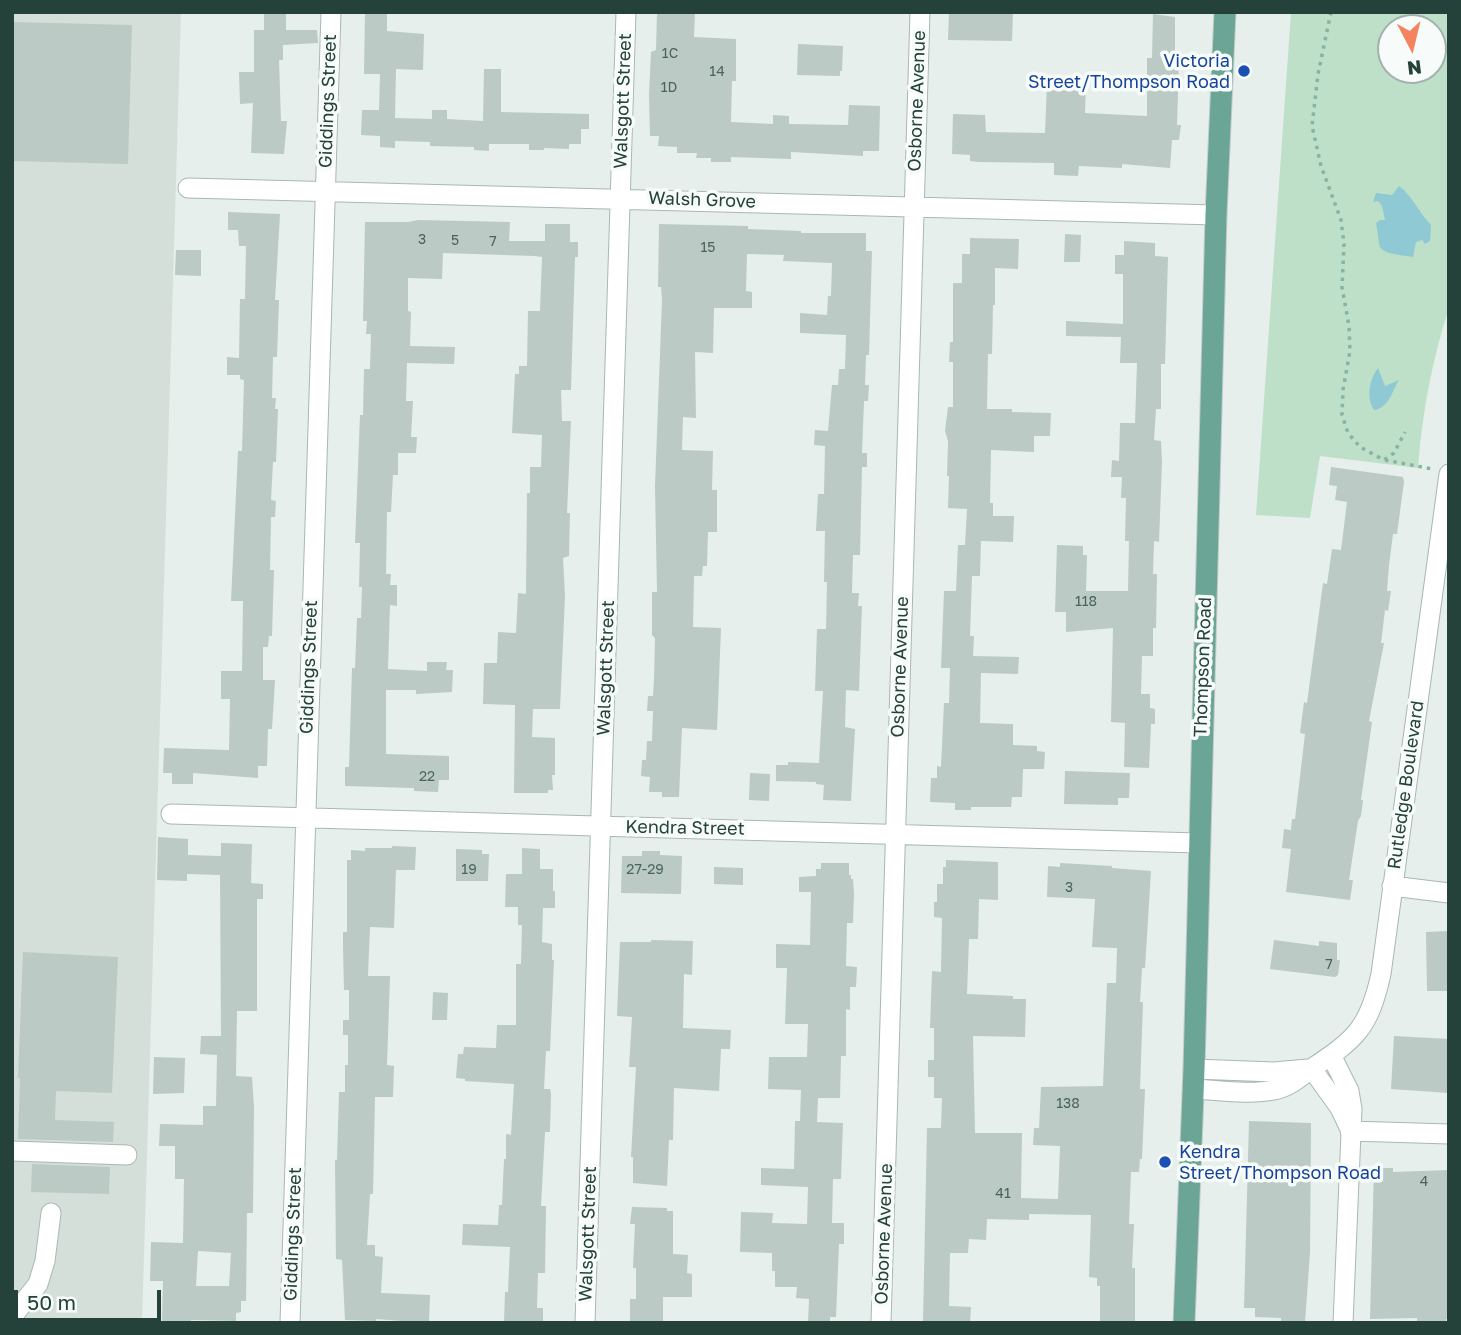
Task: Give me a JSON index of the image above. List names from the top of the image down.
{
  "streets": {
    "main road": ["Thompson Road"],
    "street": [
      "Giddings Street",
      "Walsgott Street",
      "Osborne Avenue",
      "Walsh Grove",
      "Rutledge Boulevard",
      "Kendra Street"
    ]
  },
  "crossings": [
    ["Giddings Street", "Walsh Grove"],
    ["Giddings Street", "Kendra Street"],
    ["Walsgott Street", "Walsh Grove"],
    ["Walsgott Street", "Kendra Street"],
    ["Osborne Avenue", "Walsh Grove"],
    ["Osborne Avenue", "Kendra Street"],
    ["Walsh Grove", "Thompson Road"],
    ["Thompson Road", "Rutledge Boulevard"],
    ["Thompson Road", "Kendra Street"]
  ],
  "places": ["Victoria Street/Thompson Road", "Kendra Street/Thompson Road"],
  "house_numbers": [
    "1C",
    "14",
    "1D",
    "3",
    "5",
    "7",
    "15",
    "118",
    "22",
    "19",
    "27-29",
    "3",
    "7",
    "138",
    "4",
    "41"
  ],
  "scale_bar": "50 m",
  "north": "bottom"
}
